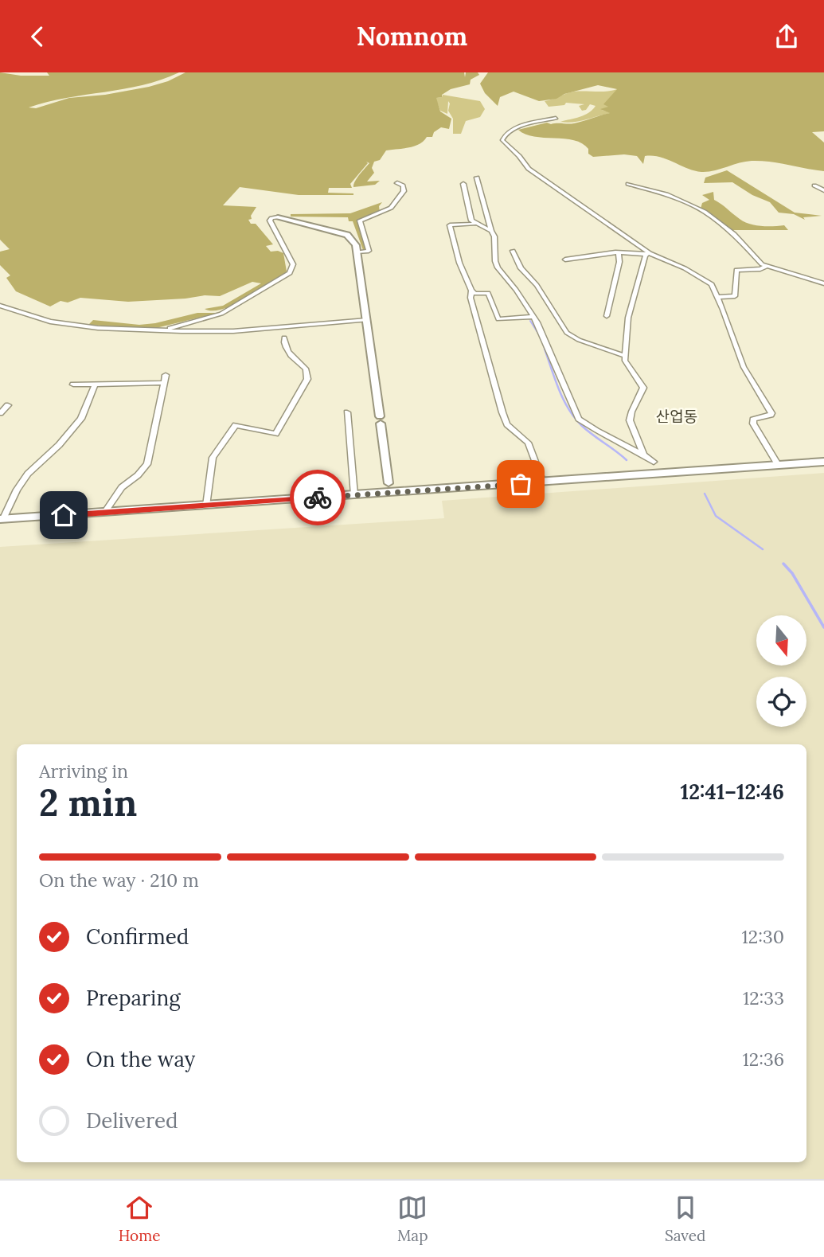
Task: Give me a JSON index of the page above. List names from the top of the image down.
{
  "districts": ["산업동"],
  "north": "bottom",
  "page": {
    "header": "Nomnom",
    "heading": ["2 min", "Arriving in", "12:41–12:46"],
    "bar": "On the way · 210 m",
    "list": [
      ["Confirmed", "12:30"],
      ["Preparing", "12:33"],
      ["On the way", "12:36"],
      "Delivered"
    ],
    "tabs": ["Home", "Map", "Saved"]
  }
}
